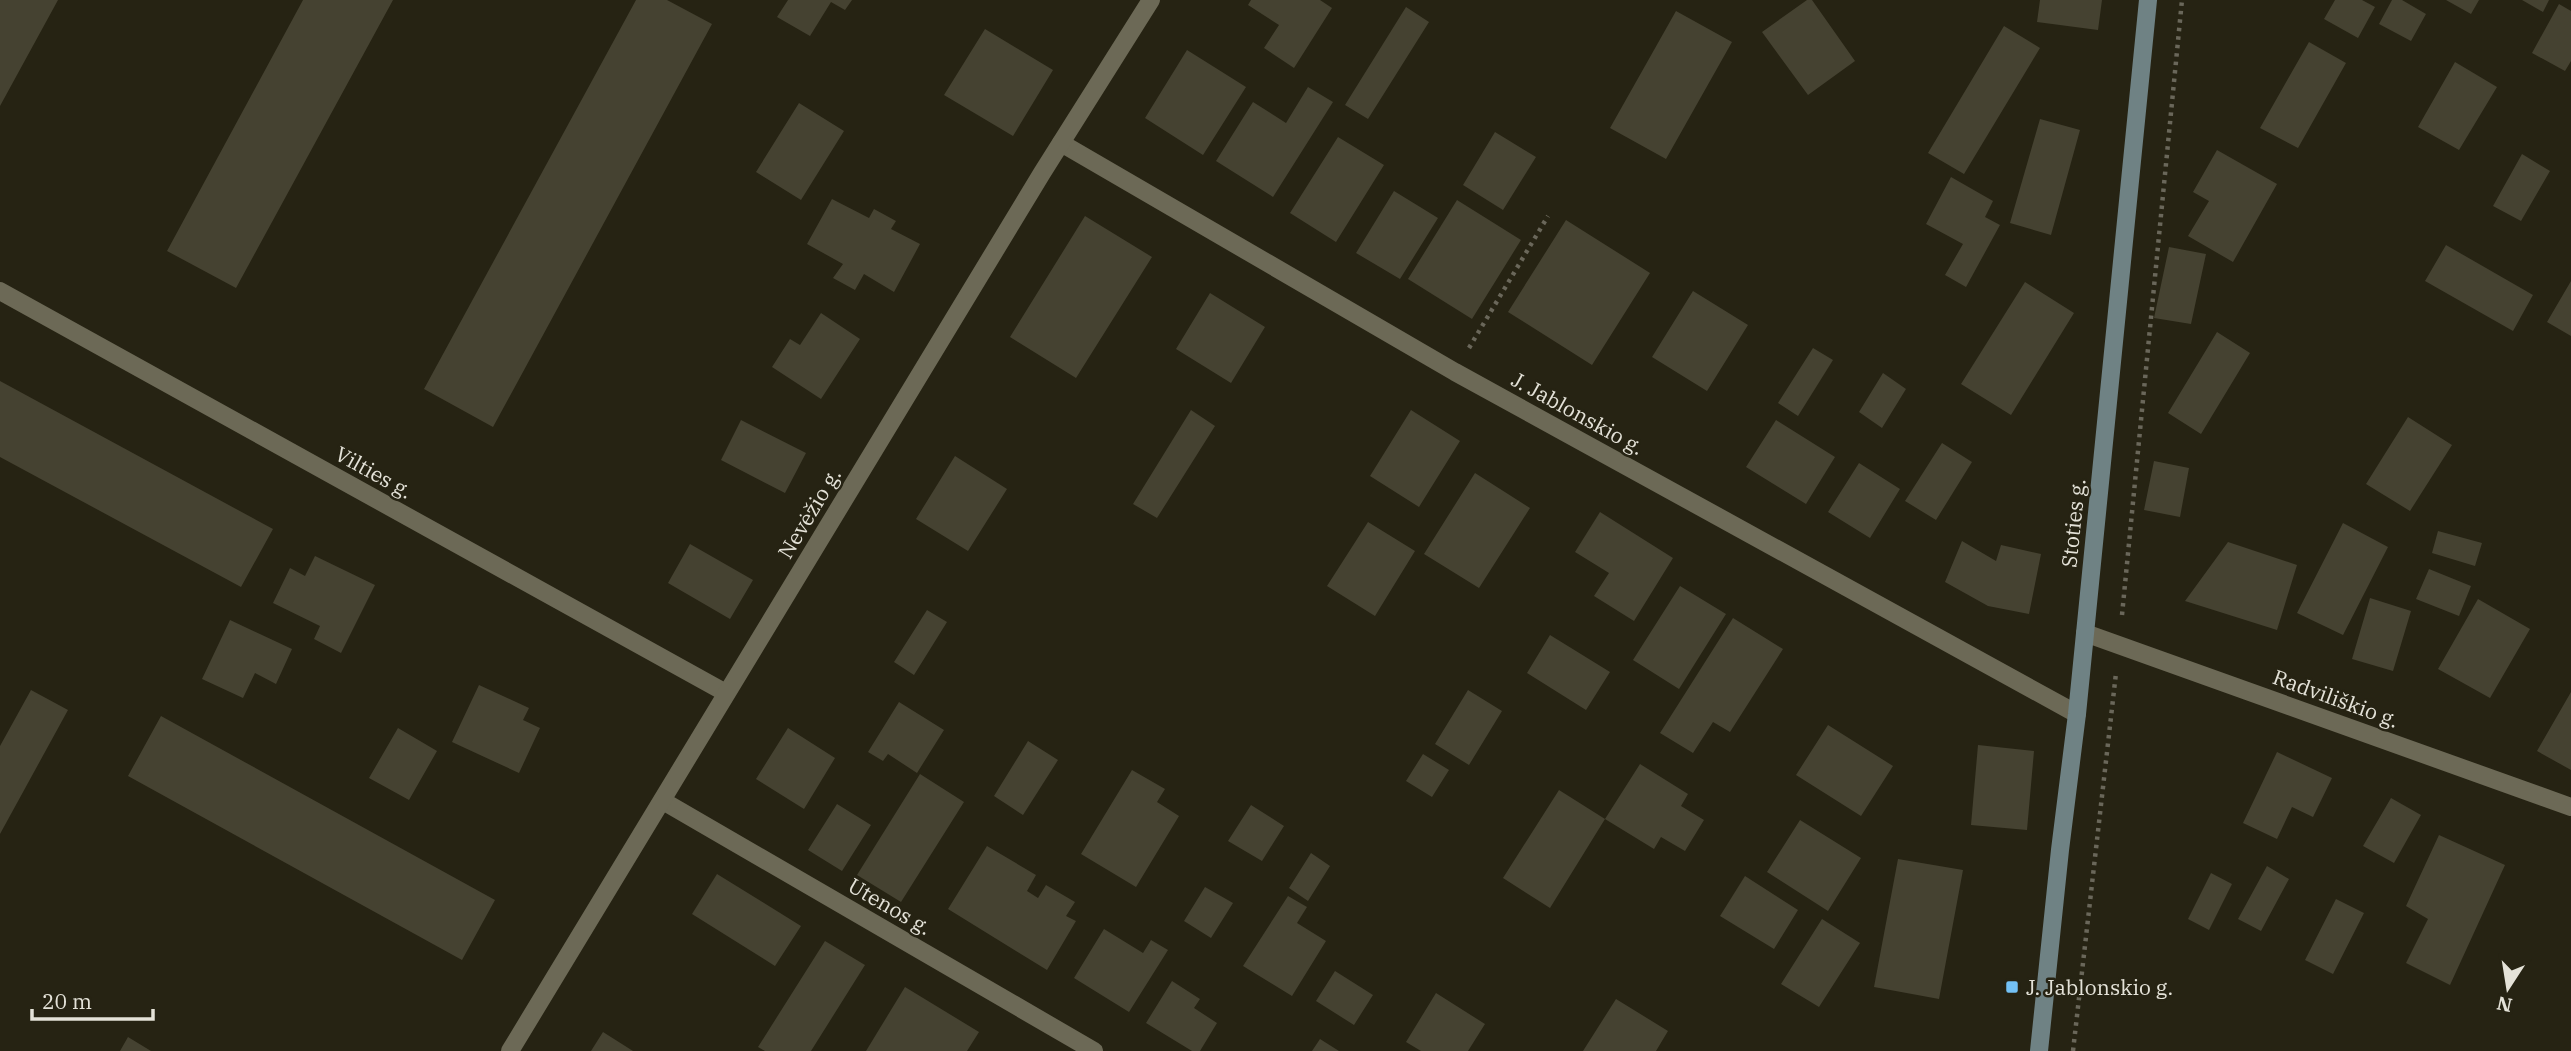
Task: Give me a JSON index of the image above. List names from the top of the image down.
{
  "streets": {
    "main road": ["Stoties g."],
    "street": [
      "J. Jablonskio g.",
      "Vilties g.",
      "Nevėžio g.",
      "Radviliškio g.",
      "Utenos g."
    ]
  },
  "crossings": [
    ["J. Jablonskio g.", "Nevėžio g."],
    ["J. Jablonskio g.", "Stoties g."],
    ["Vilties g.", "Nevėžio g."],
    ["Nevėžio g.", "Utenos g."],
    ["Stoties g.", "Radviliškio g."]
  ],
  "places": {
    "transit": ["J. Jablonskio g."]
  },
  "scale_bar": "20 m",
  "north": "bottom"
}
